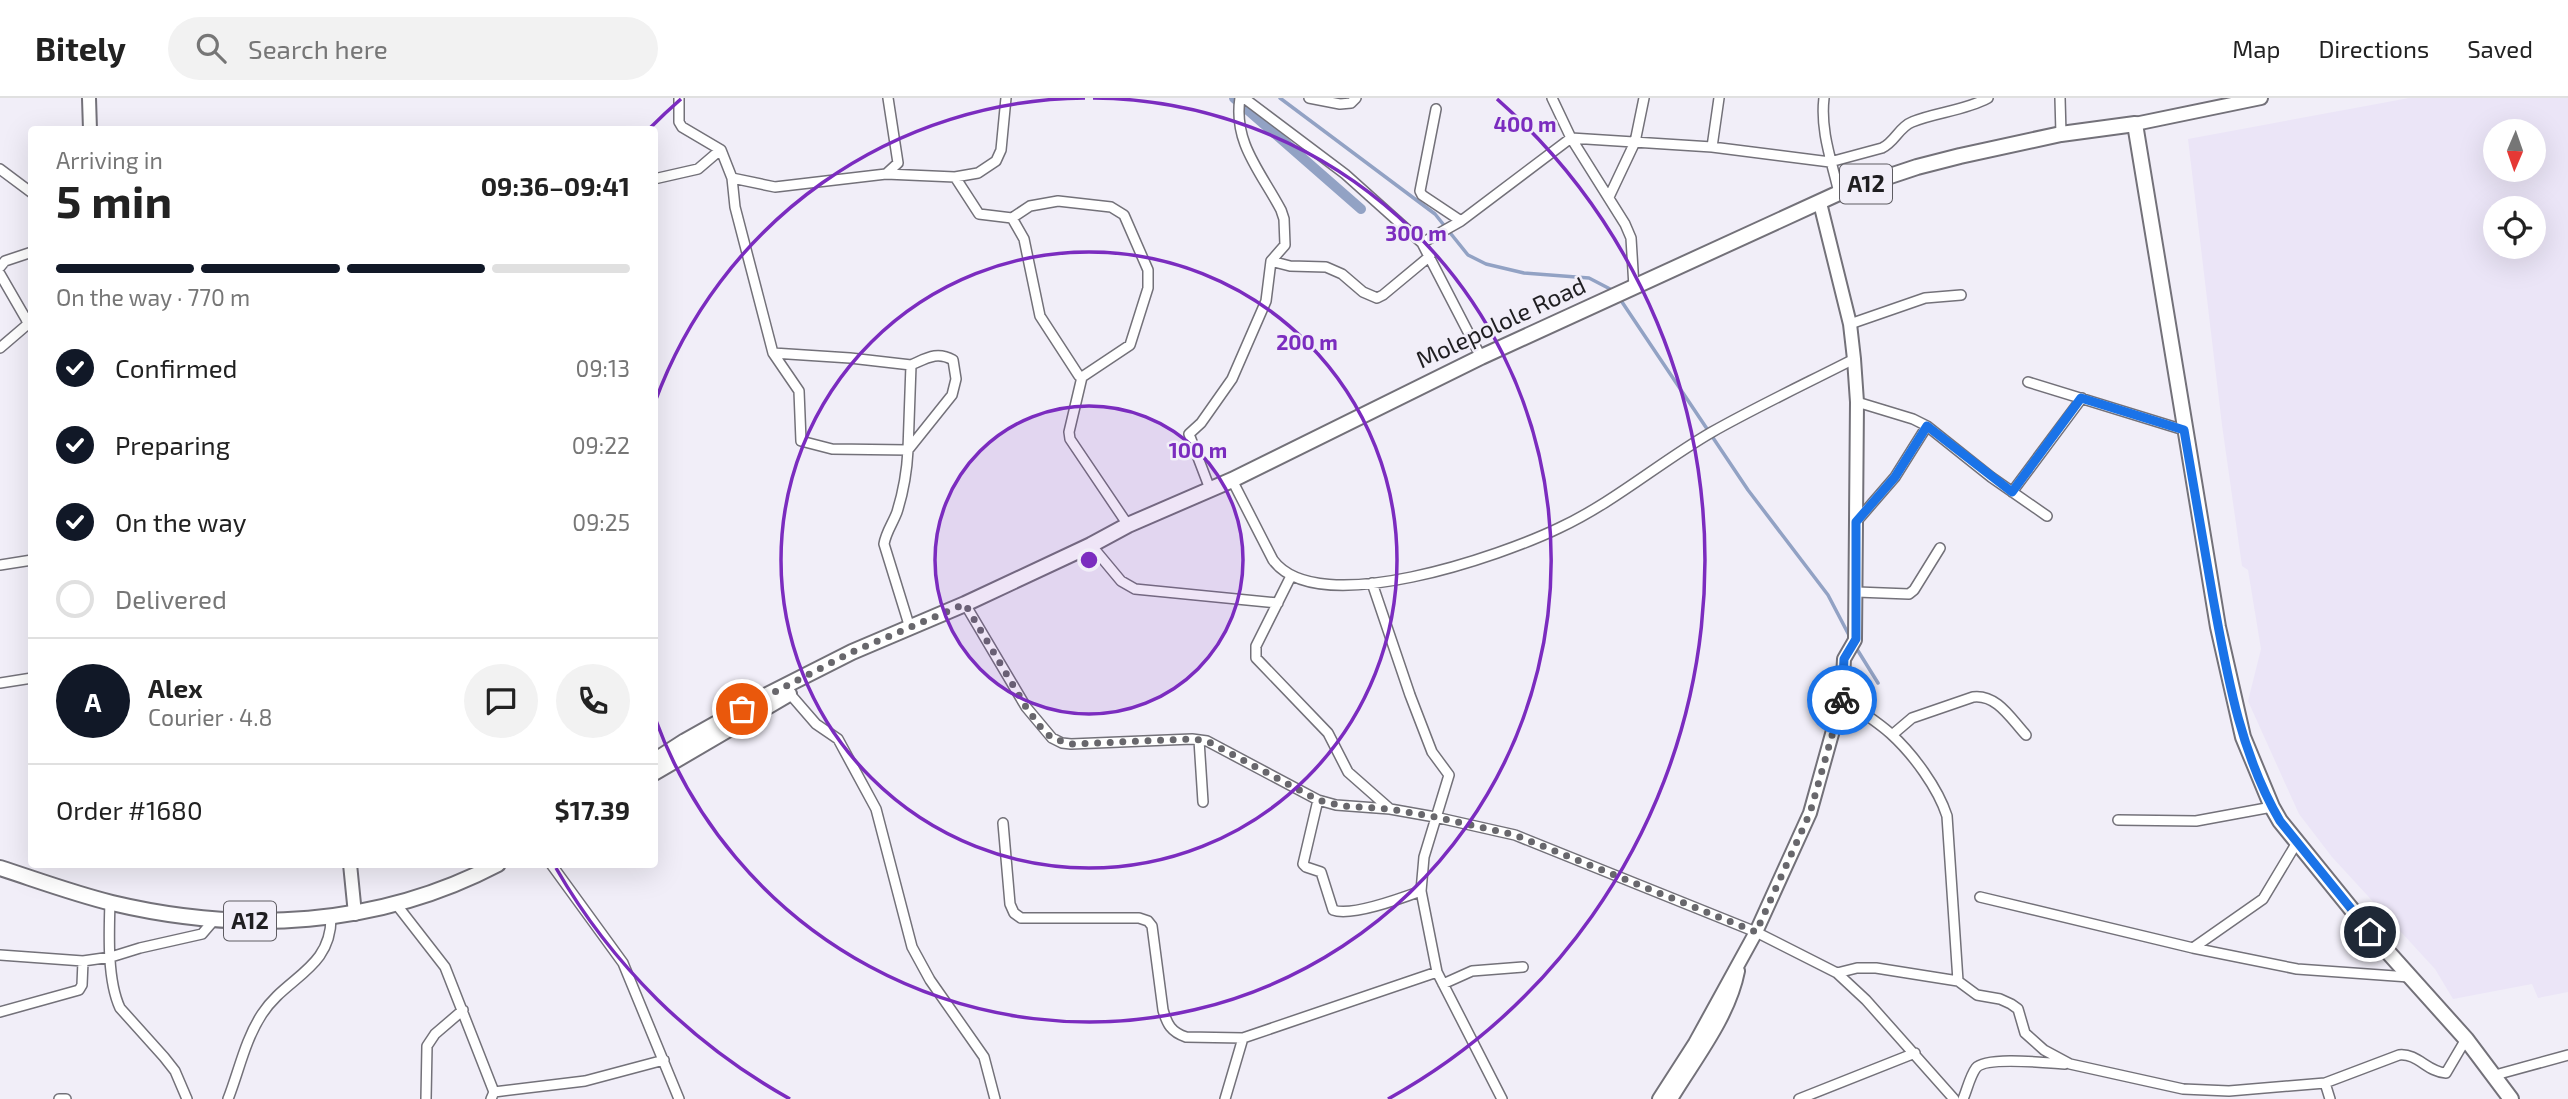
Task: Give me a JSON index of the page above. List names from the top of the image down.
{
  "streets": {
    "main road": ["A12", "Molepolole Road"]
  },
  "north": "bottom",
  "page": {
    "header": "Bitely",
    "search": "Search here",
    "nav": ["Map", "Directions", "Saved"],
    "heading": ["5 min", "Arriving in", "09:36–09:41"],
    "panel": [
      "Alex",
      "Courier · 4.8",
      "Order #1680",
      "$17.39"
    ],
    "bar": "On the way · 770 m",
    "list": [
      ["Confirmed", "09:13"],
      ["Preparing", "09:22"],
      ["On the way", "09:25"],
      "Delivered"
    ],
    "round": "A"
  },
  "rings": [
    "400 m",
    "300 m",
    "200 m",
    "100 m"
  ]
}
